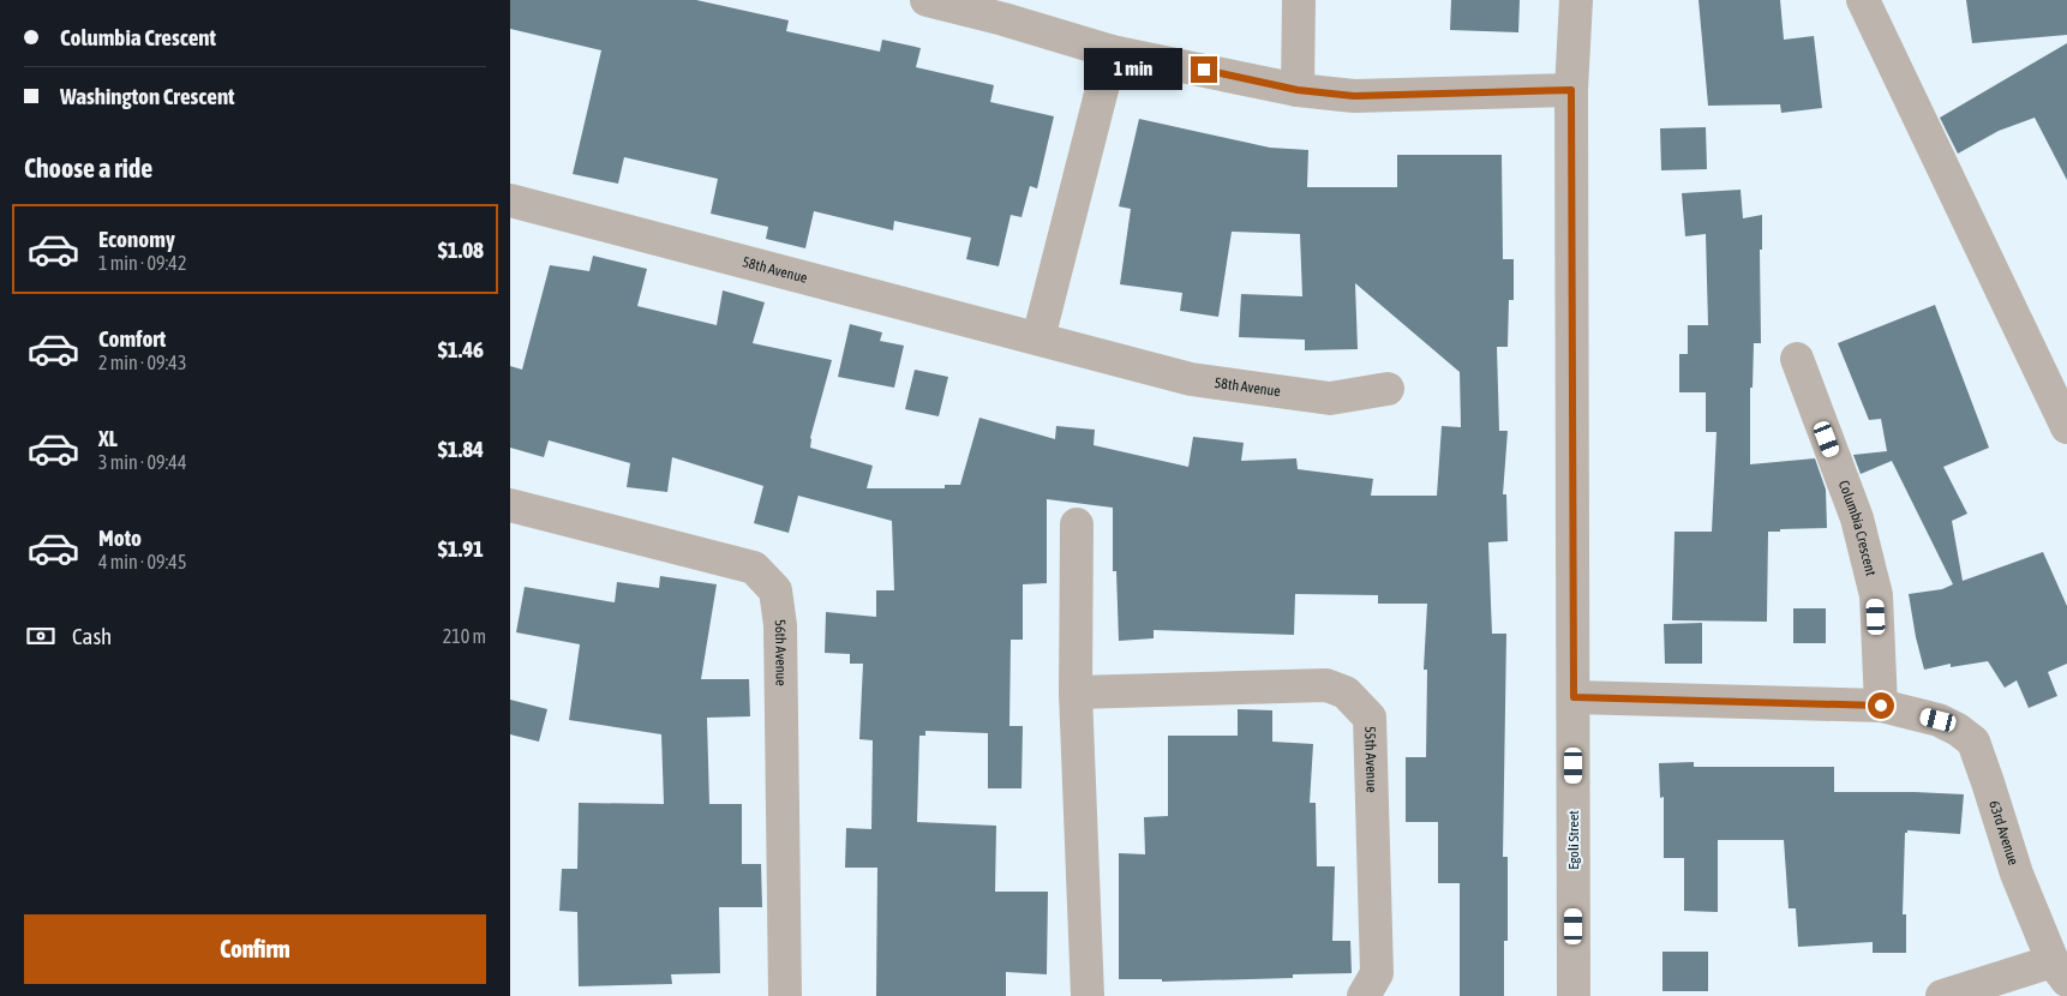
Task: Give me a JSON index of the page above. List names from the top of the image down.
{
  "streets": {
    "street": [
      "58th Avenue",
      "Columbia Crescent",
      "56th Avenue",
      "55th Avenue",
      "63rd Avenue",
      "Egoli Street"
    ]
  },
  "crossings": [
    ["Columbia Crescent", "63rd Avenue"]
  ],
  "page": {
    "banner": ["Columbia Crescent", "Washington Crescent"],
    "bubble": "1 min",
    "heading": "Choose a ride",
    "list": [
      {
        "name": "Economy",
        "note": "1 min · 09:42",
        "value": "$1.08"
      },
      {
        "name": "Comfort",
        "note": "2 min · 09:43",
        "value": "$1.46"
      },
      {
        "name": "XL",
        "note": "3 min · 09:44",
        "value": "$1.84"
      },
      {
        "name": "Moto",
        "note": "4 min · 09:45",
        "value": "$1.91"
      }
    ],
    "pay": ["Cash", "210 m"],
    "buttons": "Confirm"
  }
}
